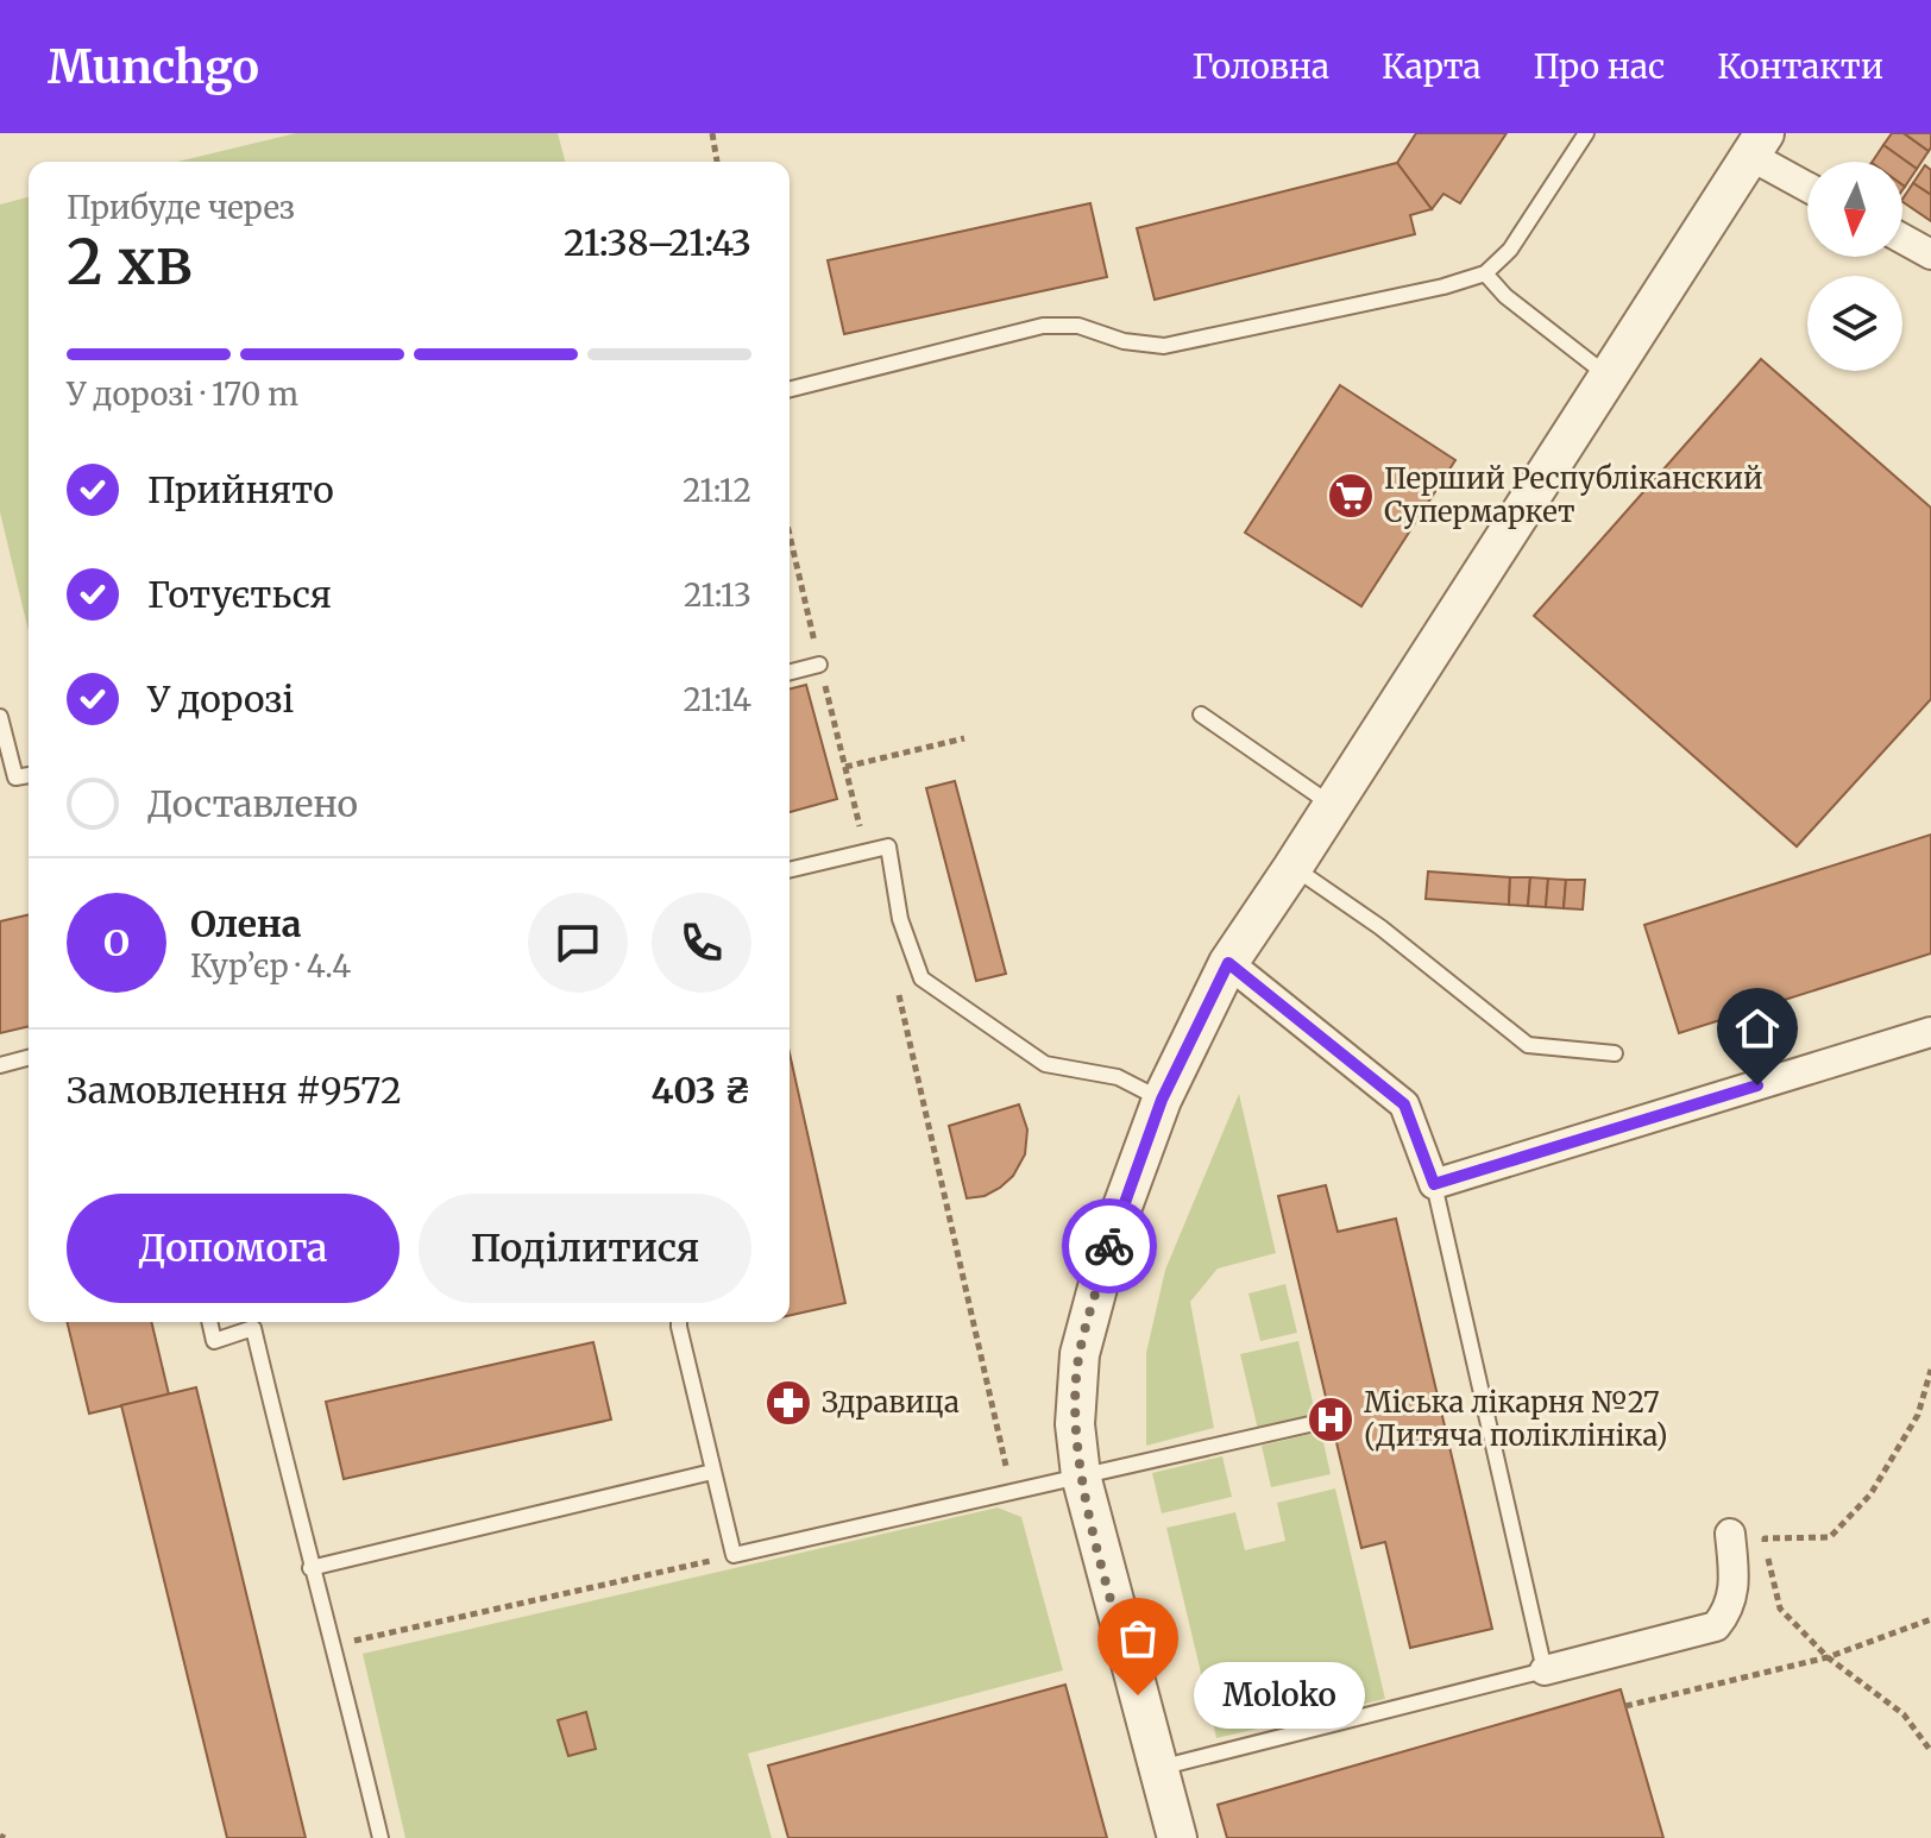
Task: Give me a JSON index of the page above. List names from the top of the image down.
{
  "places": {
    "supermarket": ["Перший Республiканский Супермаркет"],
    "pharmacy": ["Здравица"],
    "hospital": ["Міська лікарня №27 (Дитяча поліклініка)"],
    "other": ["Moloko"]
  },
  "north": "bottom",
  "page": {
    "header": "Munchgo",
    "nav": [
      "Головна",
      "Карта",
      "Про нас",
      "Контакти"
    ],
    "heading": ["2 хв", "Прибуде через", "21:38–21:43"],
    "panel": [
      "Олена",
      "Кур’єр · 4.4",
      "Замовлення #9572",
      "403 ₴"
    ],
    "bar": "У дорозі · 170 m",
    "list": [
      ["Прийнято", "21:12"],
      ["Готується", "21:13"],
      ["У дорозі", "21:14"],
      "Доставлено"
    ],
    "round": "О",
    "buttons": ["Допомога", "Поділитися"],
    "bubble": "Moloko"
  }
}
